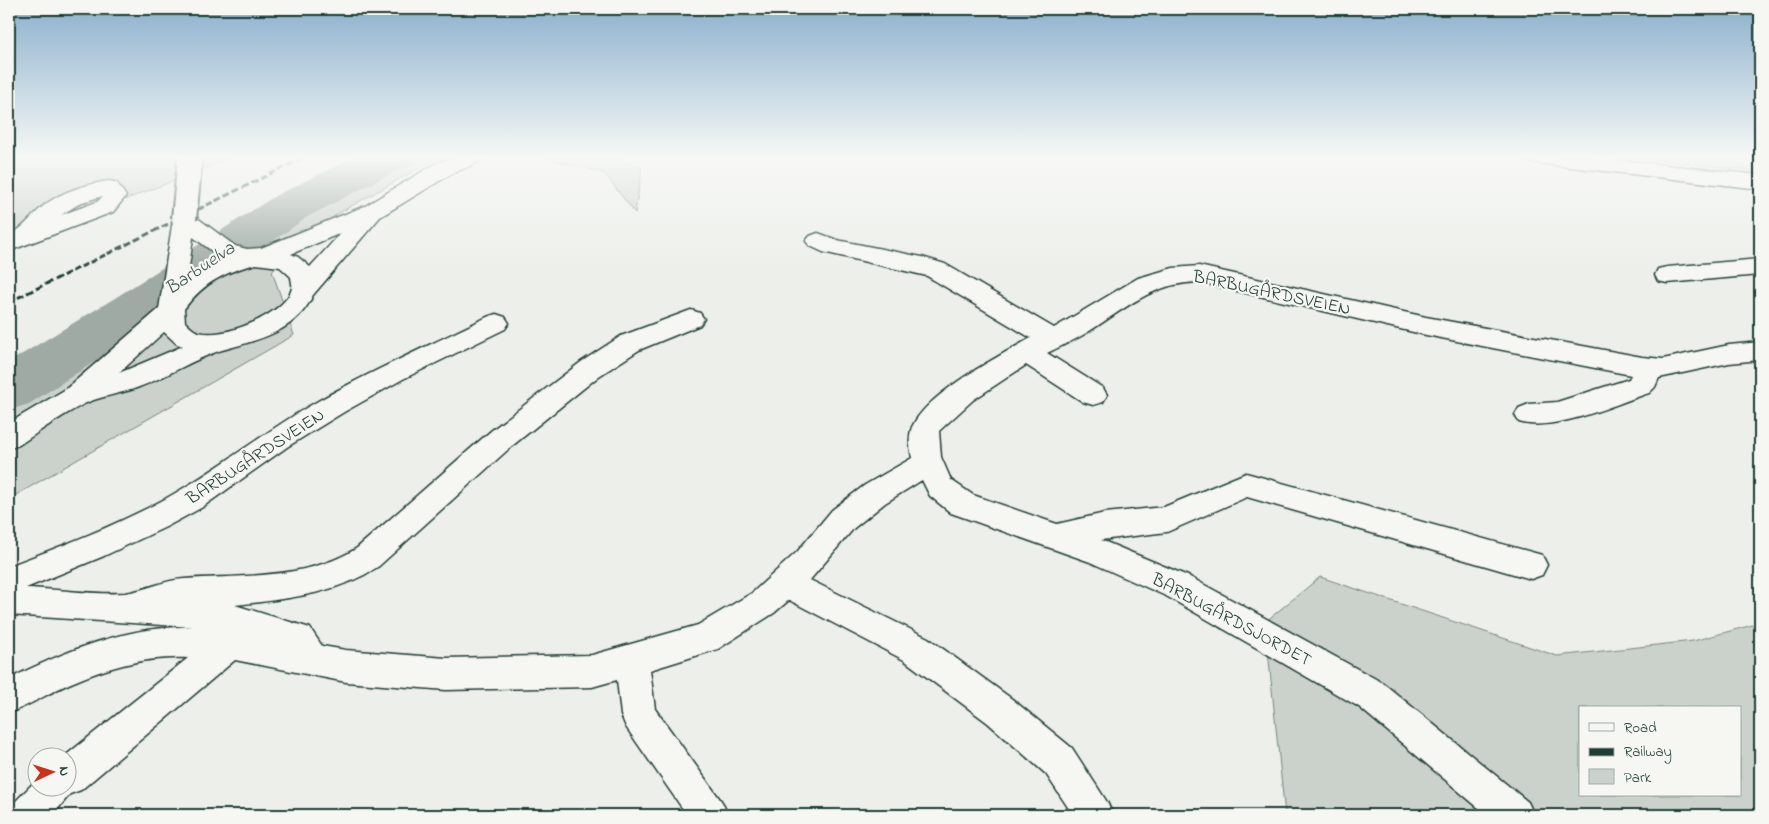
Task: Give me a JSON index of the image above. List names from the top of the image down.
{
  "streets": {
    "street": ["BARBUGÅRDSVEIEN", "BARBUGÅRDSJORDET"]
  },
  "crossings": [
    ["BARBUGÅRDSVEIEN", "BARBUGÅRDSJORDET"]
  ],
  "water": ["Barbuelva"],
  "legend": ["Road", "Railway", "Park"],
  "north": "right"
}
